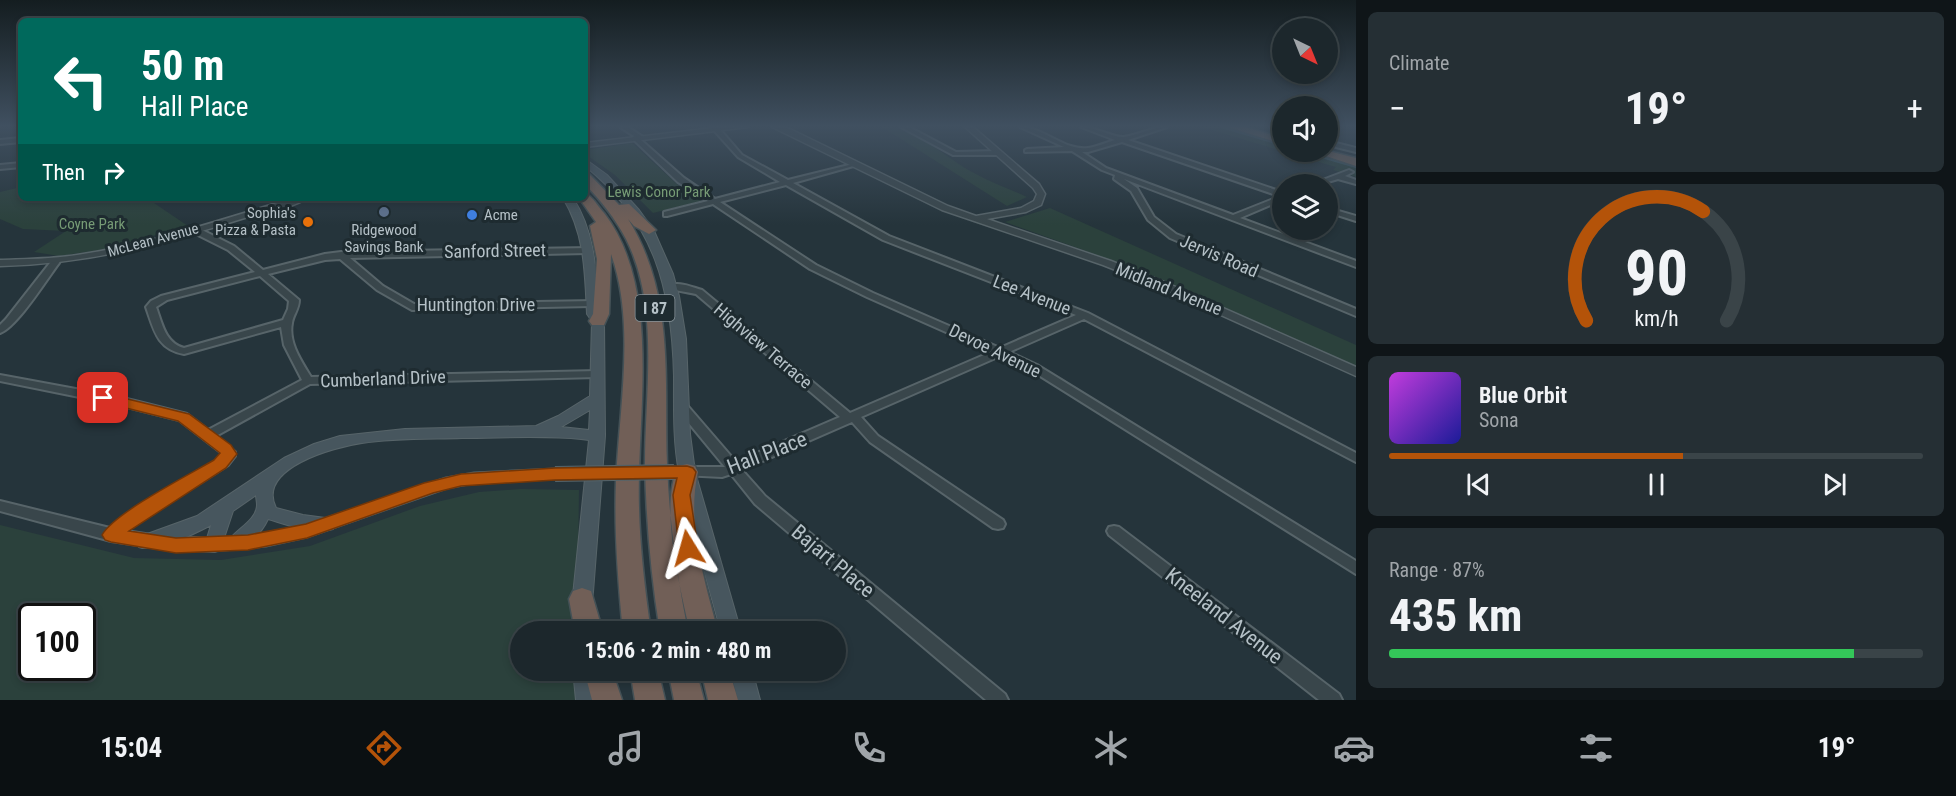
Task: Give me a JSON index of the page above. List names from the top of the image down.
{
  "streets": {
    "highway": ["I 87"],
    "street": [
      "McLean Avenue",
      "Sanford Street",
      "Jervis Road",
      "Midland Avenue",
      "Lee Avenue",
      "Huntington Drive",
      "Highview Terrace",
      "Devoe Avenue",
      "Cumberland Drive",
      "Hall Place",
      "Bajart Place",
      "Kneeland Avenue"
    ]
  },
  "crossings": [
    ["McLean Avenue", "Cumberland Drive"],
    ["Sanford Street", "Huntington Drive"],
    ["Sanford Street", "Cumberland Drive"],
    ["Lee Avenue", "Hall Place"],
    ["Highview Terrace", "Hall Place"],
    ["Devoe Avenue", "Hall Place"],
    ["Hall Place", "Bajart Place"]
  ],
  "parks": ["Lewis Conor Park", "Coyne Park"],
  "places": ["Ridgewood Savings Bank", "Acme", "Sophia's Pizza & Pasta"],
  "north": "bottom right",
  "page": {
    "tile": [
      "Climate",
      ["Range · 87%", "435 km"]
    ],
    "turn": ["50 m", "Hall Place"],
    "heat": ["−", "19°", "+"],
    "then": "Then",
    "song": ["Blue Orbit", "Sona"],
    "limit": "100",
    "trip": "15:06 · 2 min · 480 m",
    "tabs": ["15:04", "19°"],
    "gauge": ["90", "km/h"]
  }
}
